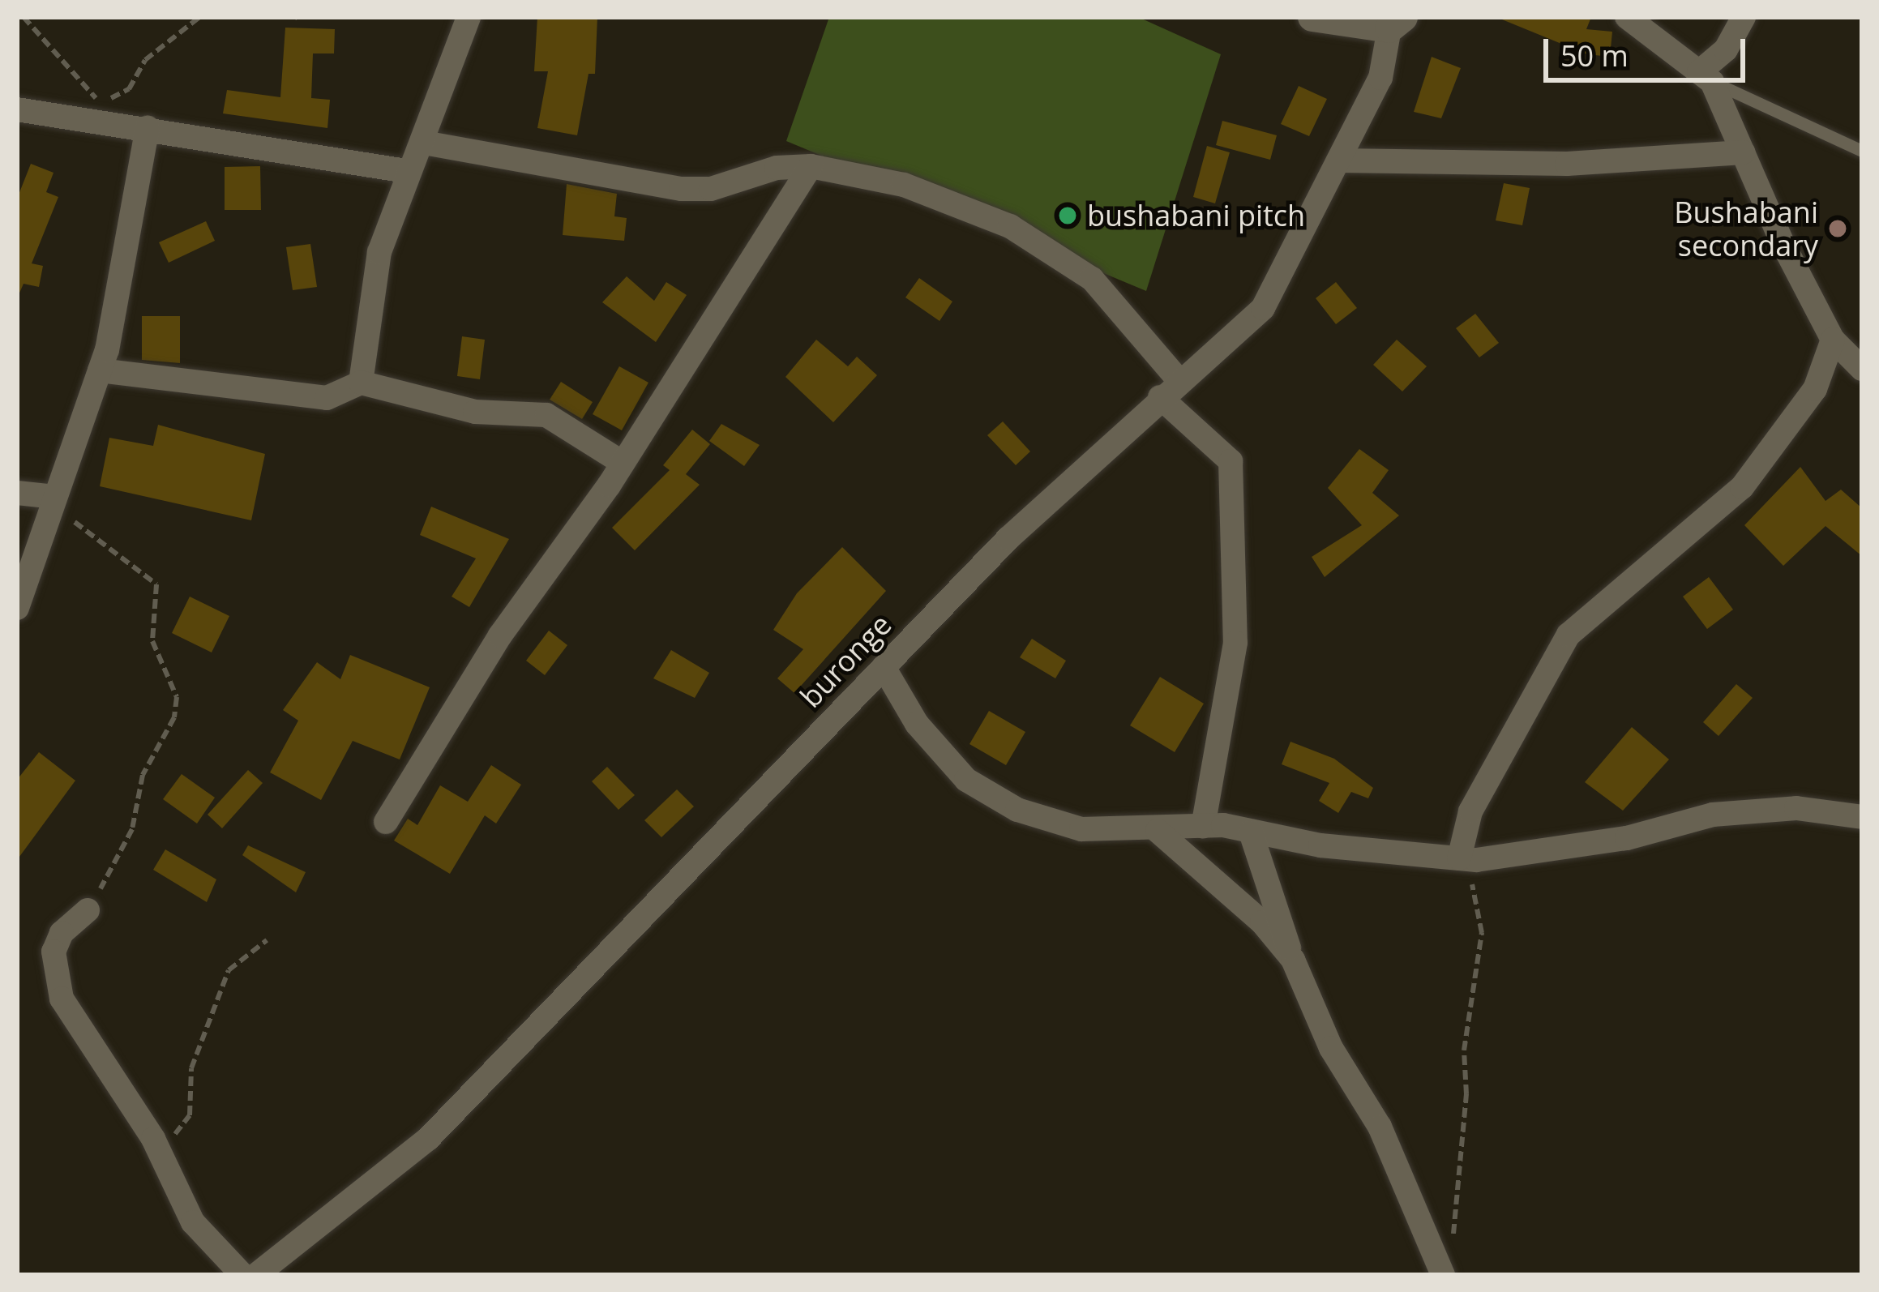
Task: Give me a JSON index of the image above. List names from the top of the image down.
{
  "streets": {
    "street": ["buronge"]
  },
  "places": ["bushabani pitch", "Bushabani secondary"],
  "scale_bar": "50 m"
}
